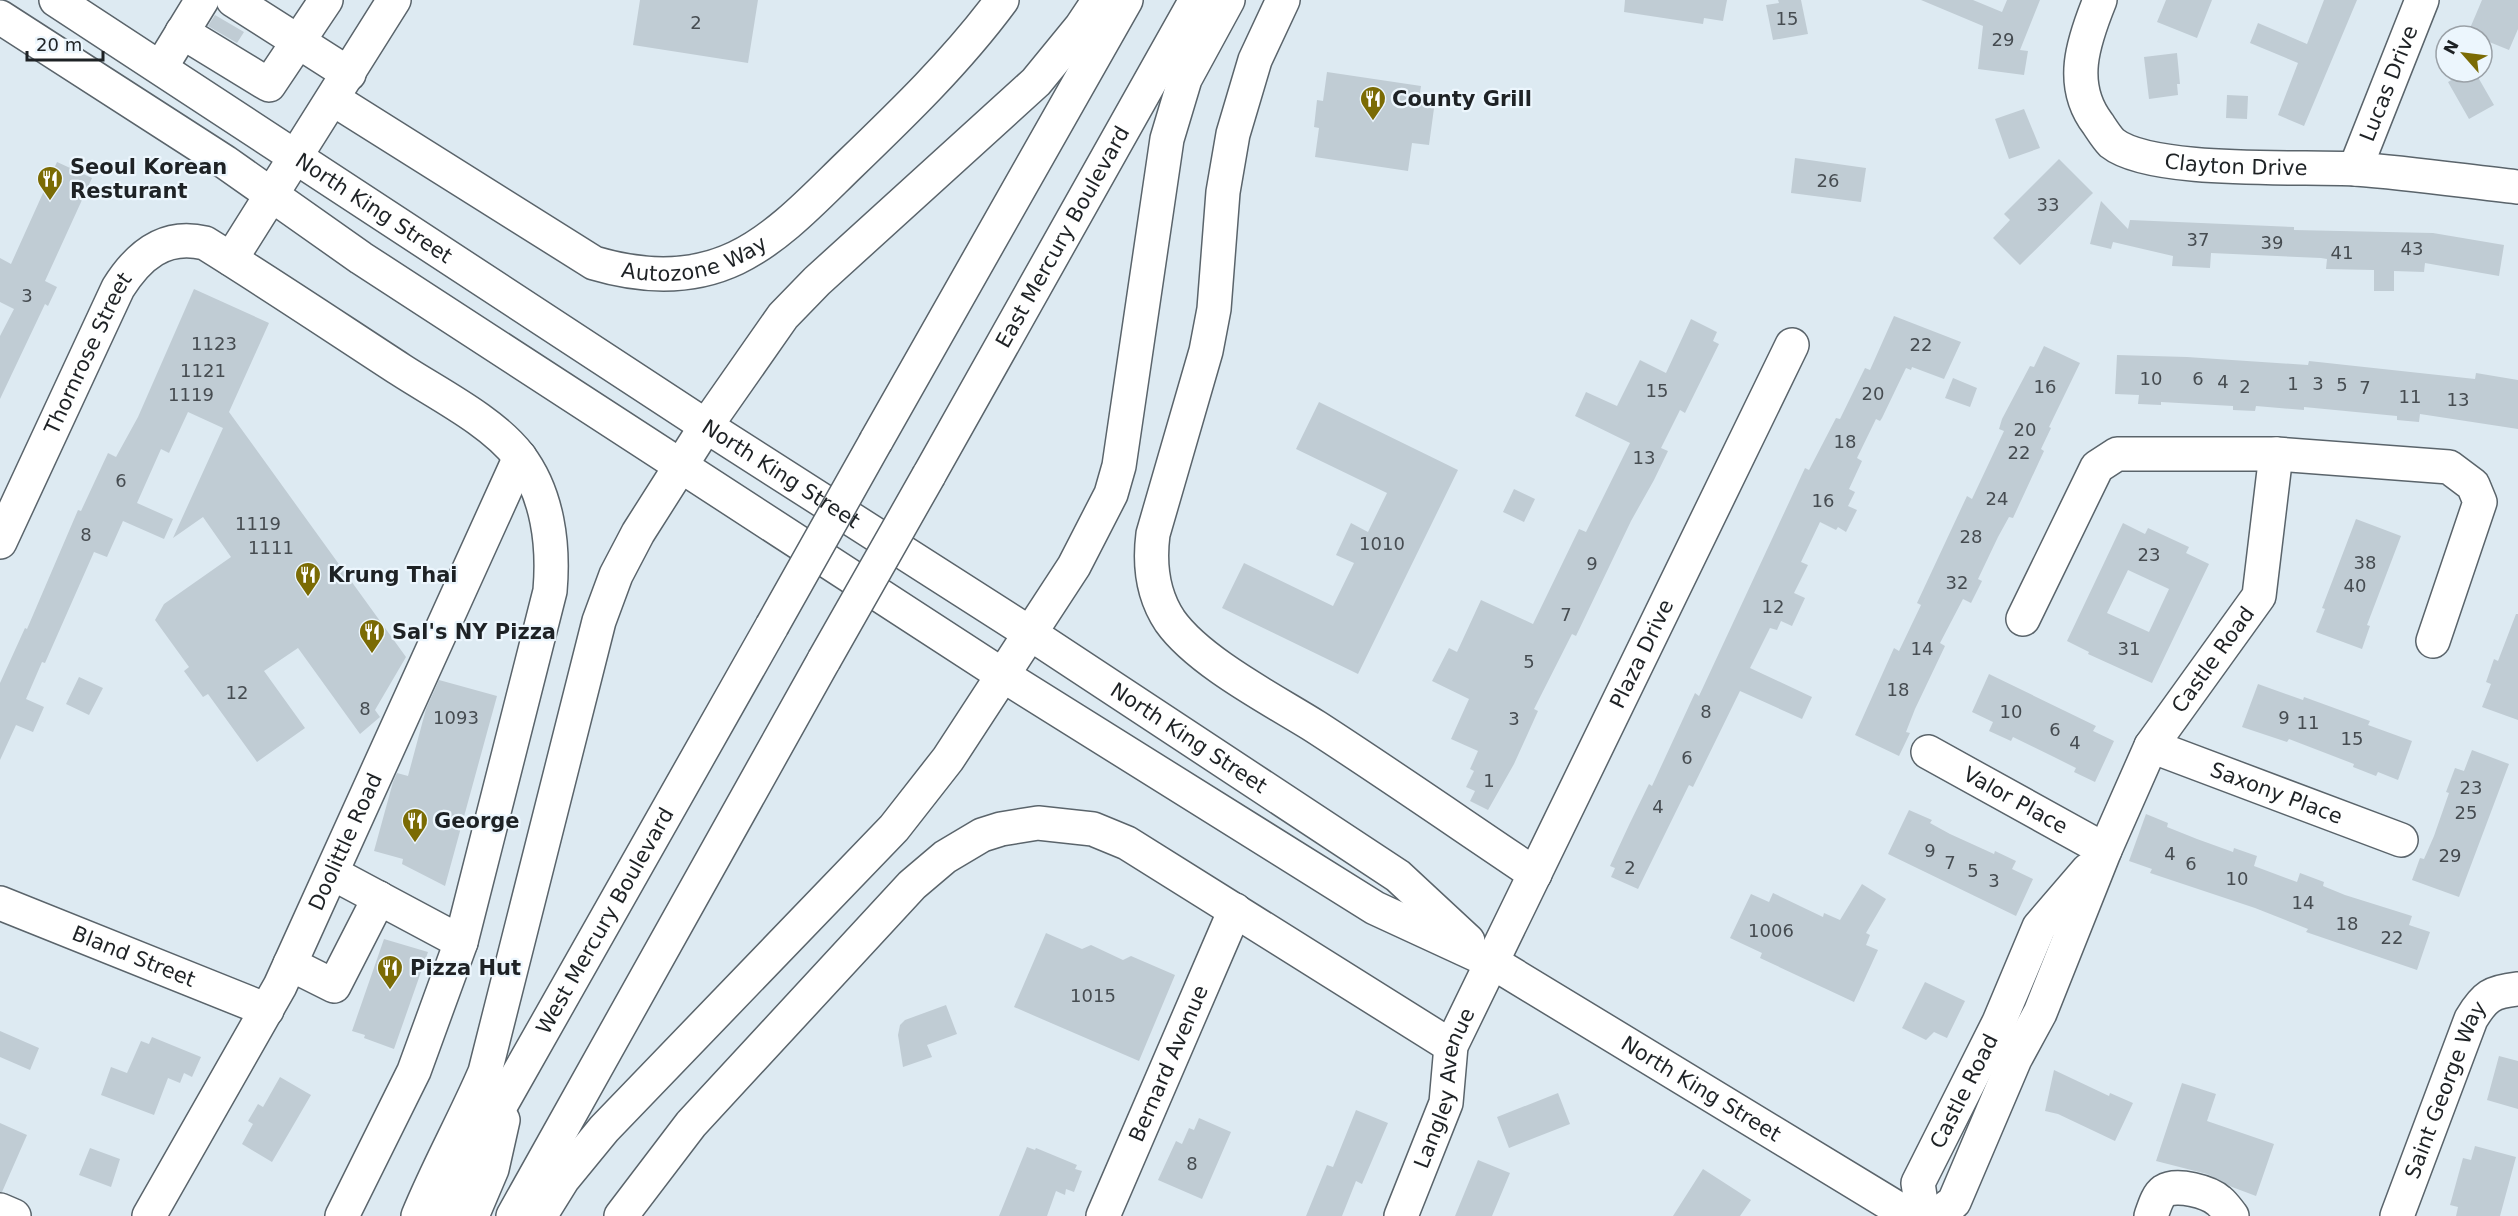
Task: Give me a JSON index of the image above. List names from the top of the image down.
{
  "streets": {
    "main road": [
      "Lucas Drive",
      "Clayton Drive",
      "North King Street",
      "East Mercury Boulevard",
      "Autozone Way",
      "Thornrose Street",
      "Plaza Drive",
      "Castle Road",
      "Saxony Place",
      "Valor Place",
      "Doolittle Road",
      "West Mercury Boulevard",
      "Bland Street",
      "Bernard Avenue",
      "Langley Avenue",
      "Saint George Way"
    ]
  },
  "crossings": [
    ["Lucas Drive", "Clayton Drive"],
    ["North King Street", "Plaza Drive"],
    ["North King Street", "Langley Avenue"],
    ["Plaza Drive", "Langley Avenue"],
    ["Castle Road", "Saxony Place"],
    ["Castle Road", "Valor Place"],
    ["Doolittle Road", "Bland Street"]
  ],
  "places": {
    "restaurant": [
      "County Grill",
      "Seoul Korean Resturant",
      "Krung Thai",
      "Sal's NY Pizza",
      "George",
      "Pizza Hut"
    ]
  },
  "house_numbers": [
    "15",
    "2",
    "29",
    "26",
    "33",
    "37",
    "39",
    "43",
    "41",
    "3",
    "1123",
    "22",
    "1121",
    "10",
    "6",
    "4",
    "1",
    "3",
    "5",
    "16",
    "2",
    "7",
    "15",
    "20",
    "1119",
    "11",
    "13",
    "20",
    "18",
    "22",
    "13",
    "6",
    "24",
    "16",
    "1119",
    "8",
    "28",
    "1010",
    "1111",
    "23",
    "38",
    "9",
    "32",
    "40",
    "12",
    "7",
    "14",
    "31",
    "5",
    "18",
    "12",
    "8",
    "8",
    "10",
    "1093",
    "9",
    "3",
    "11",
    "6",
    "15",
    "4",
    "6",
    "1",
    "23",
    "4",
    "25",
    "9",
    "4",
    "29",
    "7",
    "6",
    "2",
    "5",
    "10",
    "3",
    "14",
    "18",
    "1006",
    "22",
    "1015",
    "8"
  ],
  "scale_bar": "20 m",
  "north": "top left"
}
